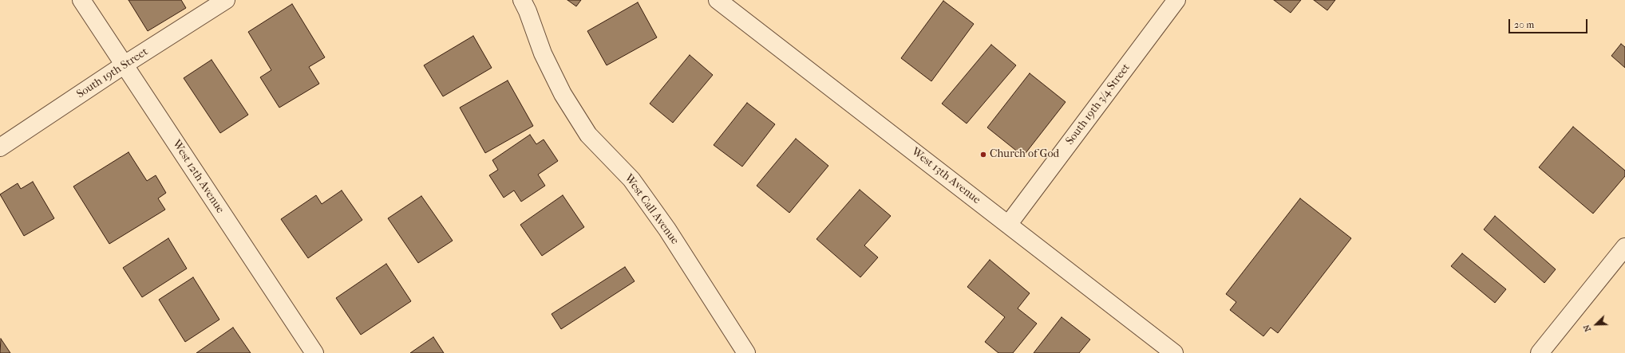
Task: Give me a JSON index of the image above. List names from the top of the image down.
{
  "streets": {
    "street": [
      "South 19th Street",
      "South 19th 3/4 Street",
      "West 13th Avenue",
      "West 12th Avenue",
      "West Call Avenue"
    ]
  },
  "crossings": [
    ["South 19th Street", "West 12th Avenue"],
    ["South 19th 3/4 Street", "West 13th Avenue"]
  ],
  "places": ["Church of God"],
  "scale_bar": "20 m",
  "north": "bottom left"
}
